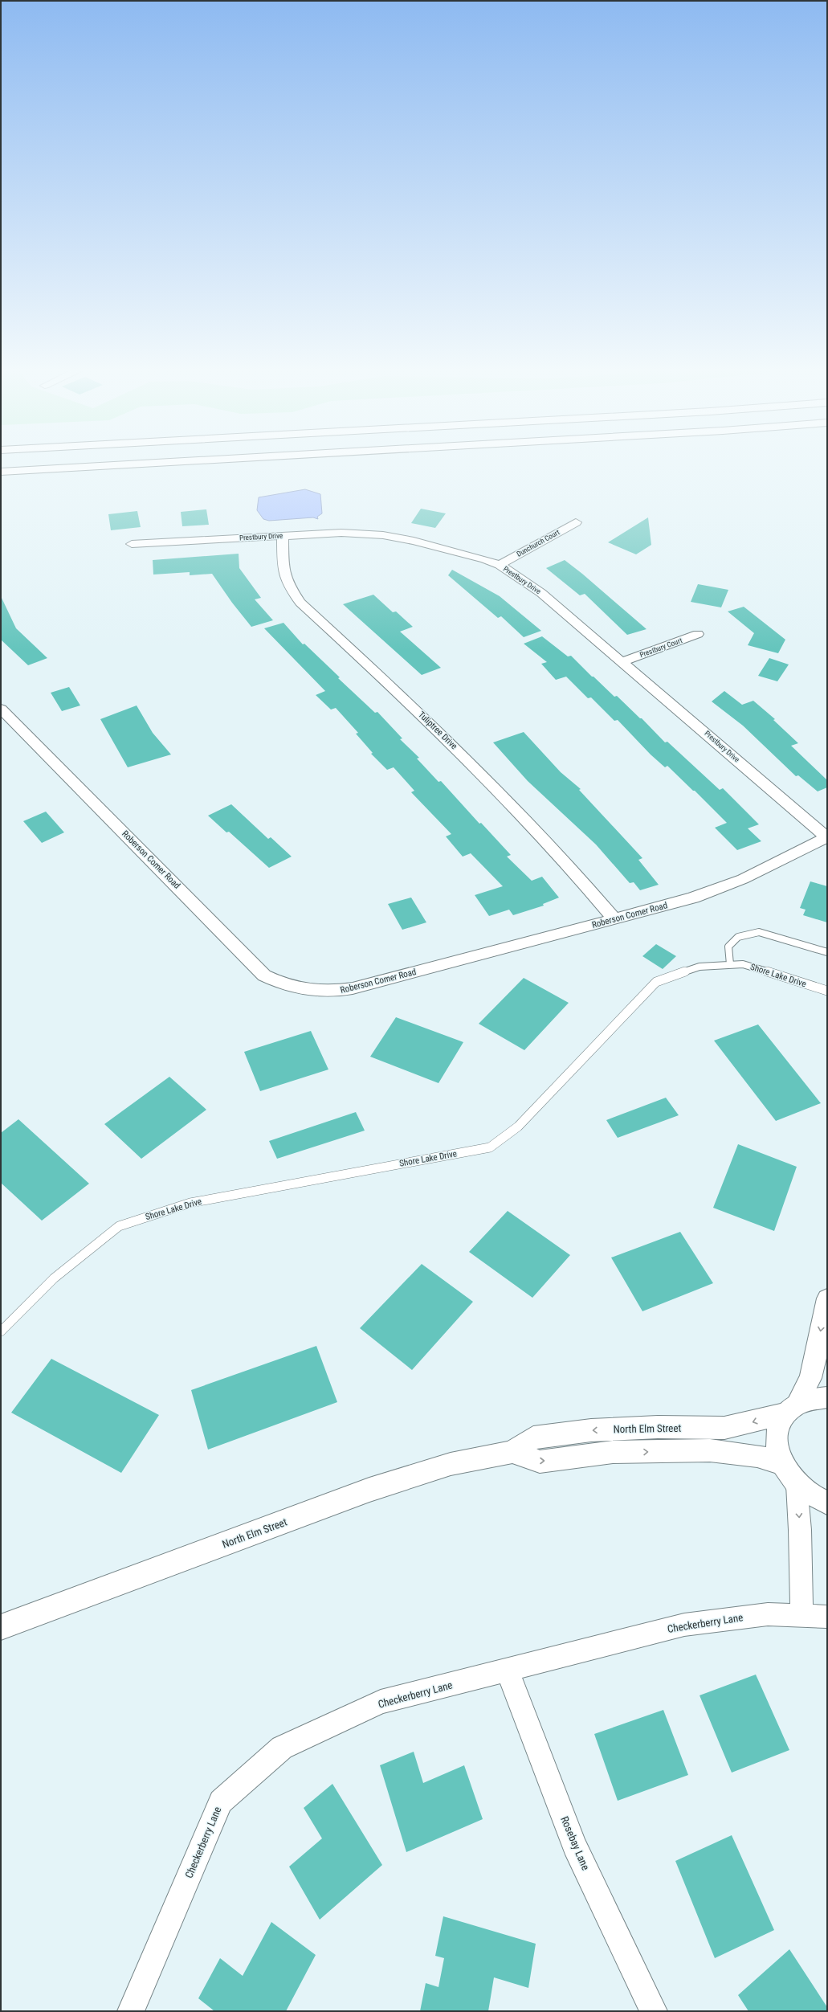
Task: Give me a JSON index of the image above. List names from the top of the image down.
{
  "streets": {
    "main road": ["North Elm Street"],
    "street": [
      "Prestbury Drive",
      "Dunchurch Court",
      "Prestbury Court",
      "Tuliptree Drive",
      "Roberson Comer Road",
      "Checkerberry Lane",
      "Rosebay Lane"
    ],
    "lane": ["Shore Lake Drive"]
  },
  "crossings": [
    ["Prestbury Drive", "Dunchurch Court"],
    ["Prestbury Drive", "Prestbury Court"],
    ["Prestbury Drive", "Tuliptree Drive"],
    ["Prestbury Drive", "Roberson Comer Road"],
    ["Tuliptree Drive", "Roberson Comer Road"],
    ["Checkerberry Lane", "Rosebay Lane"]
  ]
}
